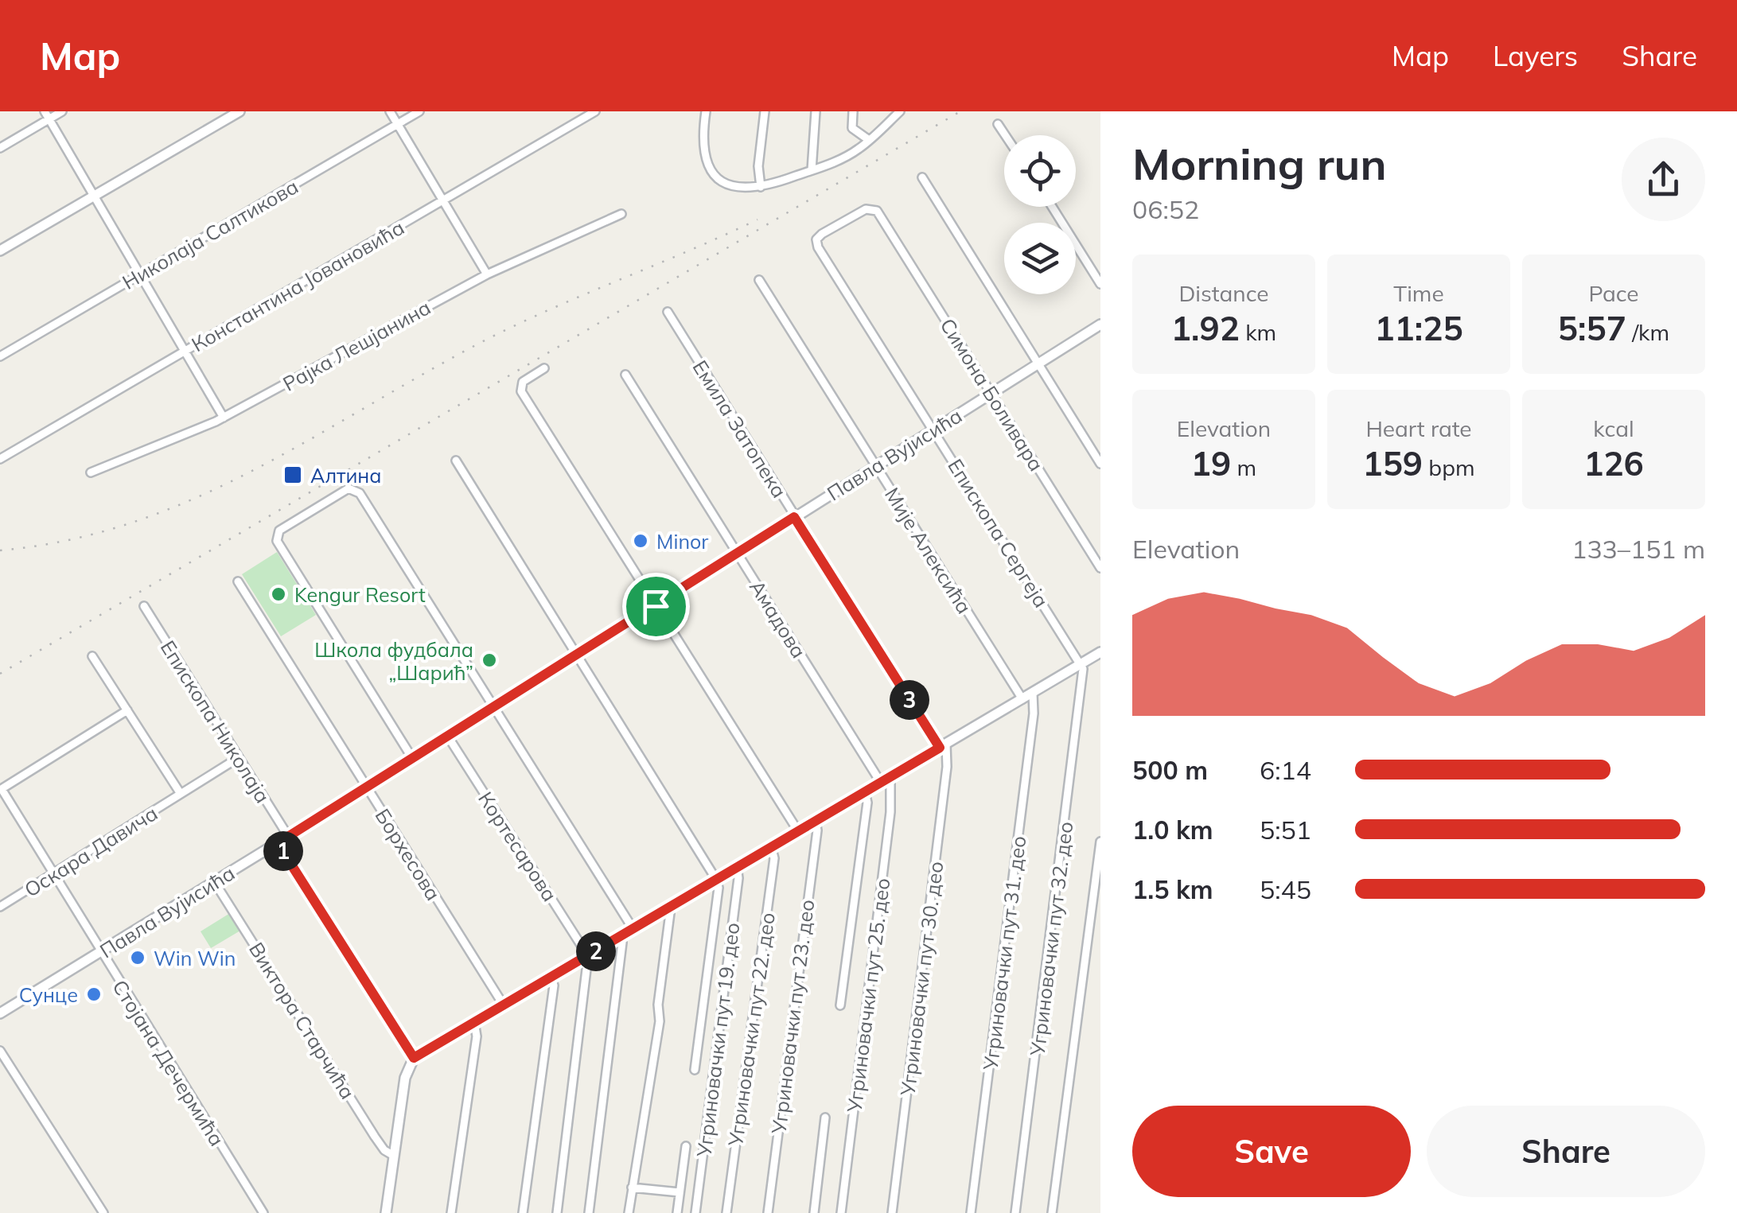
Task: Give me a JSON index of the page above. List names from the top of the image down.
{
  "streets": {
    "street": [
      "Николаја Салтикова",
      "Константина Јовановића",
      "Рајка Лешјанина",
      "Симона Боливара",
      "Емила Затопека",
      "Павла Вујисића",
      "Епископа Сергеја",
      "Мије Алексића",
      "Амадова",
      "Епископа Николаја",
      "Кортесарова",
      "Оскара Давича",
      "Борхесова",
      "Угриновачки пут 32. део",
      "Угриновачки пут 31. део",
      "Угриновачки пут 30. део",
      "Угриновачки пут 25. део",
      "Угриновачки пут 23. део",
      "Виктора Старчића",
      "Угриновачки пут 22. део",
      "Угриновачки пут 19. део",
      "Стојана Дечермића"
    ]
  },
  "crossings": [
    ["Симона Боливара", "Павла Вујисића"],
    ["Симона Боливара", "Епископа Сергеја"],
    ["Емила Затопека", "Павла Вујисића"],
    ["Емила Затопека", "Угриновачки пут 30. део"],
    ["Павла Вујисића", "Епископа Сергеја"],
    ["Павла Вујисића", "Мије Алексића"],
    ["Павла Вујисића", "Амадова"],
    ["Павла Вујисића", "Епископа Николаја"],
    ["Павла Вујисића", "Кортесарова"],
    ["Павла Вујисића", "Борхесова"],
    ["Павла Вујисића", "Виктора Старчића"],
    ["Павла Вујисића", "Стојана Дечермића"],
    ["Епископа Сергеја", "Угриновачки пут 32. део"],
    ["Епископа Николаја", "Оскара Давича"],
    ["Оскара Давича", "Стојана Дечермића"]
  ],
  "places": {
    "transit": ["Алтина"],
    "other": [
      "Minor",
      "Kengur Resort",
      "Школа фудбала „Шарић”",
      "Win Win",
      "Сунце"
    ]
  },
  "page": {
    "header": "Map",
    "nav": ["Map", "Layers", "Share"],
    "heading": ["Morning run", "06:52"],
    "stats": [
      ["Distance", "1.92 km"],
      ["Time", "11:25"],
      ["Pace", "5:57 /km"],
      ["Elevation", "19 m"],
      ["Heart rate", "159 bpm"],
      ["kcal", "126"]
    ],
    "chart": ["Elevation", "133–151 m"],
    "pins": ["3", "1", "2"],
    "list": [
      {
        "name": "500 m",
        "note": "6:14"
      },
      {
        "name": "1.0 km",
        "note": "5:51"
      },
      {
        "name": "1.5 km",
        "note": "5:45"
      }
    ],
    "buttons": ["Save", "Share"]
  }
}
